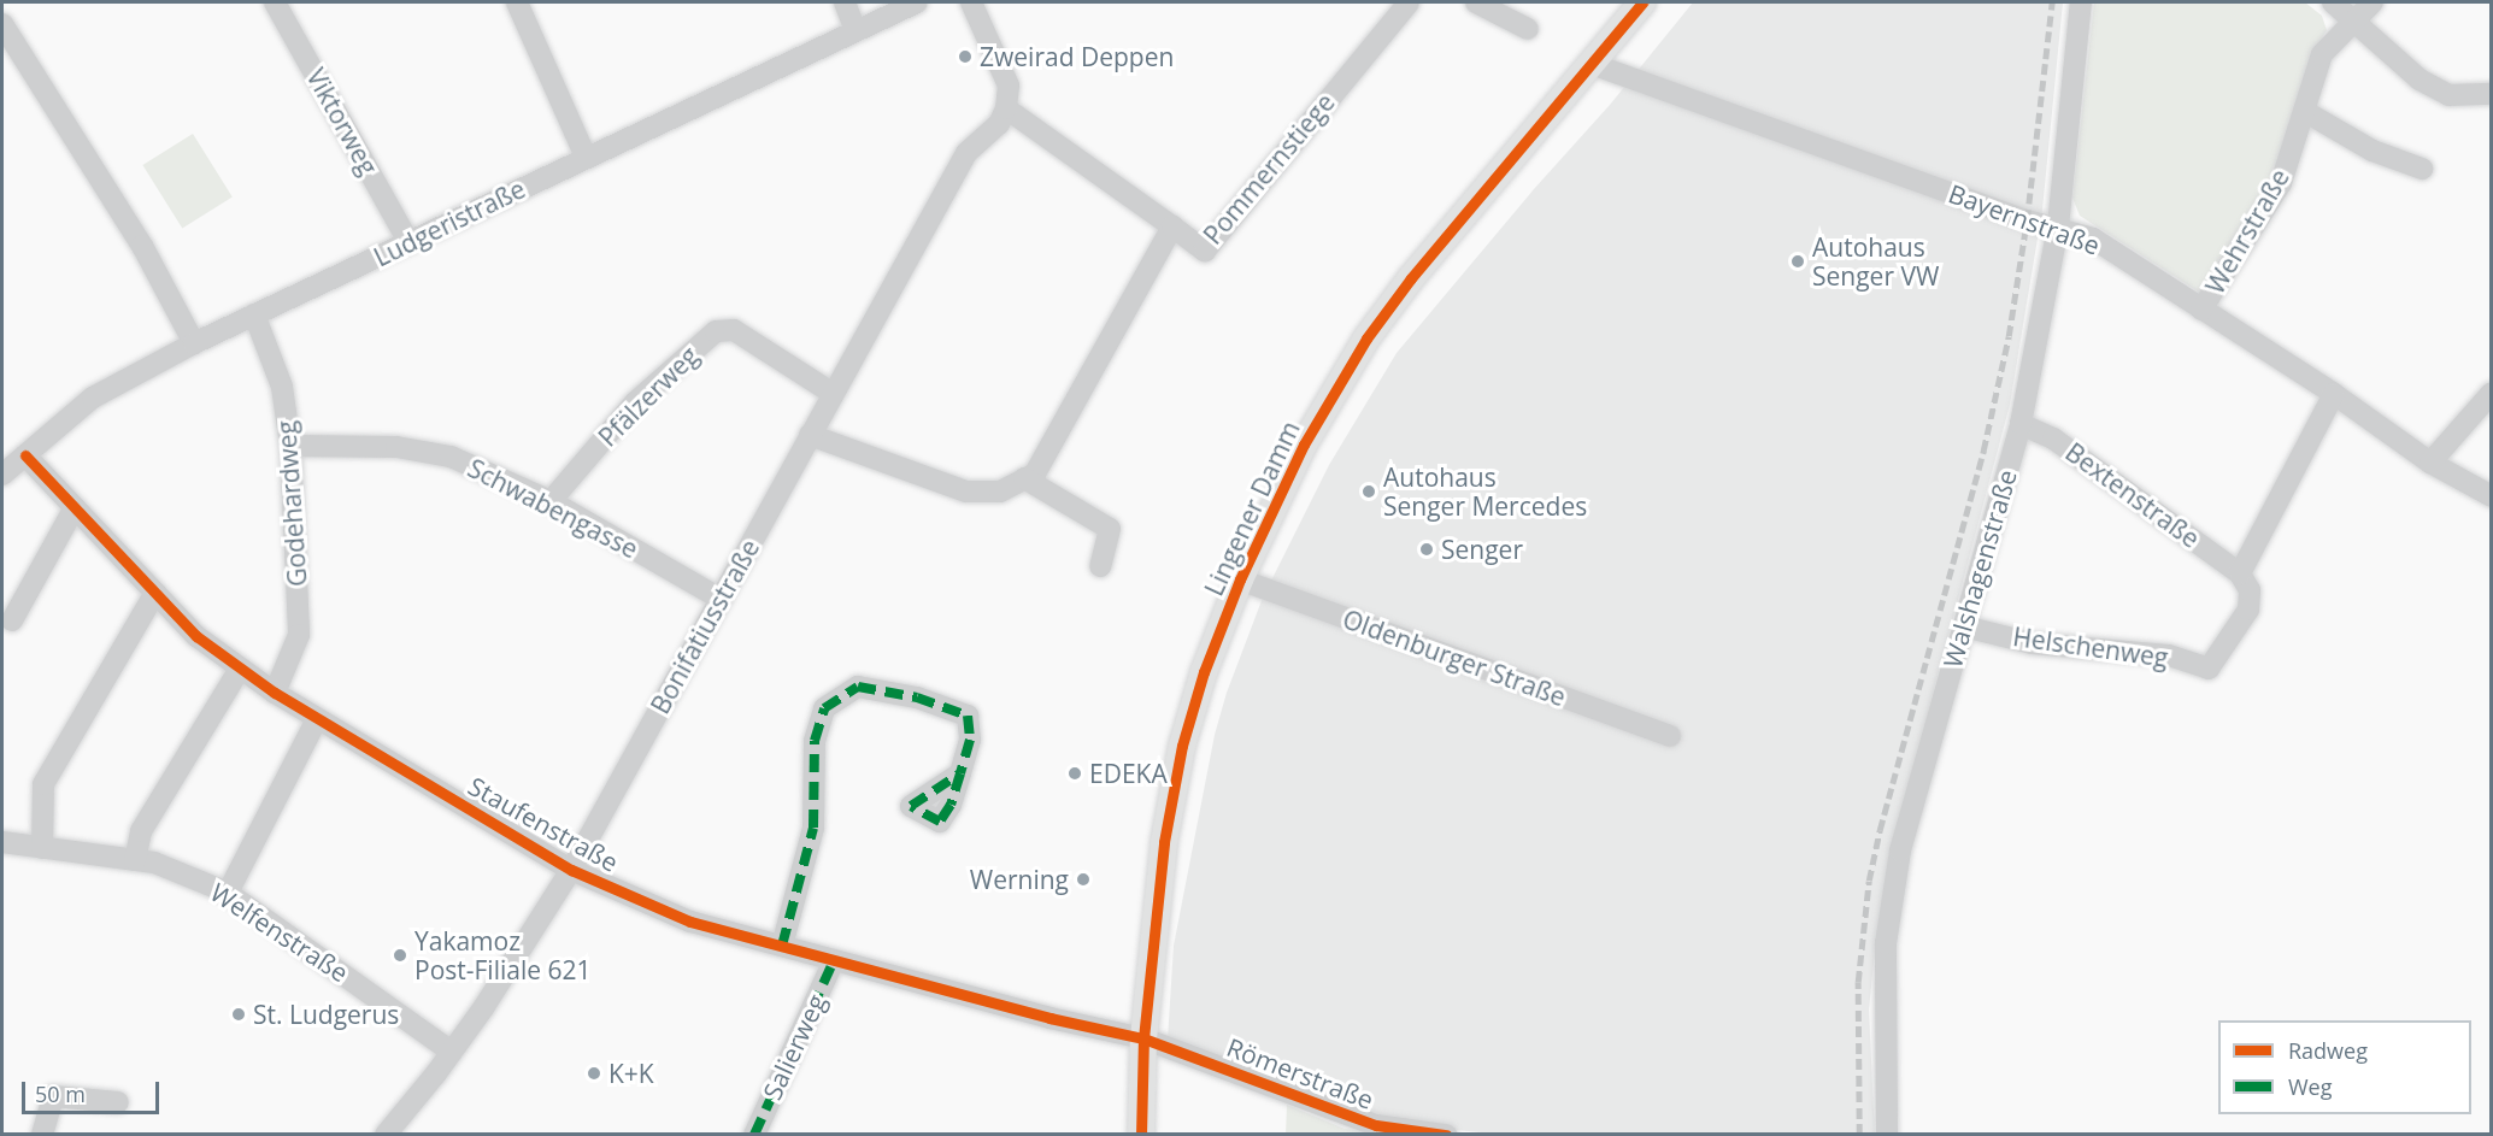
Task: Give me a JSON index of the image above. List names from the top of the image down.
{
  "streets": {
    "main road": ["Lingener Damm"],
    "street": [
      "Viktorweg",
      "Pommernstiege",
      "Bayernstraße",
      "Ludgeristraße",
      "Wehrstraße",
      "Pfälzerweg",
      "Bextenstraße",
      "Godehardweg",
      "Schwabengasse",
      "Walshagenstraße",
      "Bonifatiusstraße",
      "Helschenweg",
      "Oldenburger Straße",
      "Staufenstraße",
      "Welfenstraße",
      "Salierweg",
      "Römerstraße"
    ]
  },
  "crossings": [
    ["Viktorweg", "Ludgeristraße"],
    ["Pommernstiege", "Bonifatiusstraße"],
    ["Bayernstraße", "Wehrstraße"],
    ["Bayernstraße", "Lingener Damm"],
    ["Bayernstraße", "Walshagenstraße"],
    ["Ludgeristraße", "Godehardweg"],
    ["Ludgeristraße", "Staufenstraße"],
    ["Pfälzerweg", "Schwabengasse"],
    ["Pfälzerweg", "Bonifatiusstraße"],
    ["Bextenstraße", "Walshagenstraße"],
    ["Bextenstraße", "Helschenweg"],
    ["Godehardweg", "Schwabengasse"],
    ["Godehardweg", "Staufenstraße"],
    ["Schwabengasse", "Bonifatiusstraße"],
    ["Lingener Damm", "Oldenburger Straße"],
    ["Lingener Damm", "Staufenstraße"],
    ["Lingener Damm", "Römerstraße"],
    ["Walshagenstraße", "Helschenweg"],
    ["Bonifatiusstraße", "Staufenstraße"],
    ["Bonifatiusstraße", "Welfenstraße"],
    ["Staufenstraße", "Salierweg"],
    ["Staufenstraße", "Römerstraße"]
  ],
  "places": [
    "Zweirad Deppen",
    "Autohaus Senger VW",
    "Autohaus Senger Mercedes",
    "Senger",
    "EDEKA",
    "Werning",
    "Yakamoz Post-Filiale 621",
    "St. Ludgerus",
    "K+K"
  ],
  "legend": ["Radweg", "Weg"],
  "scale_bar": "50 m"
}
